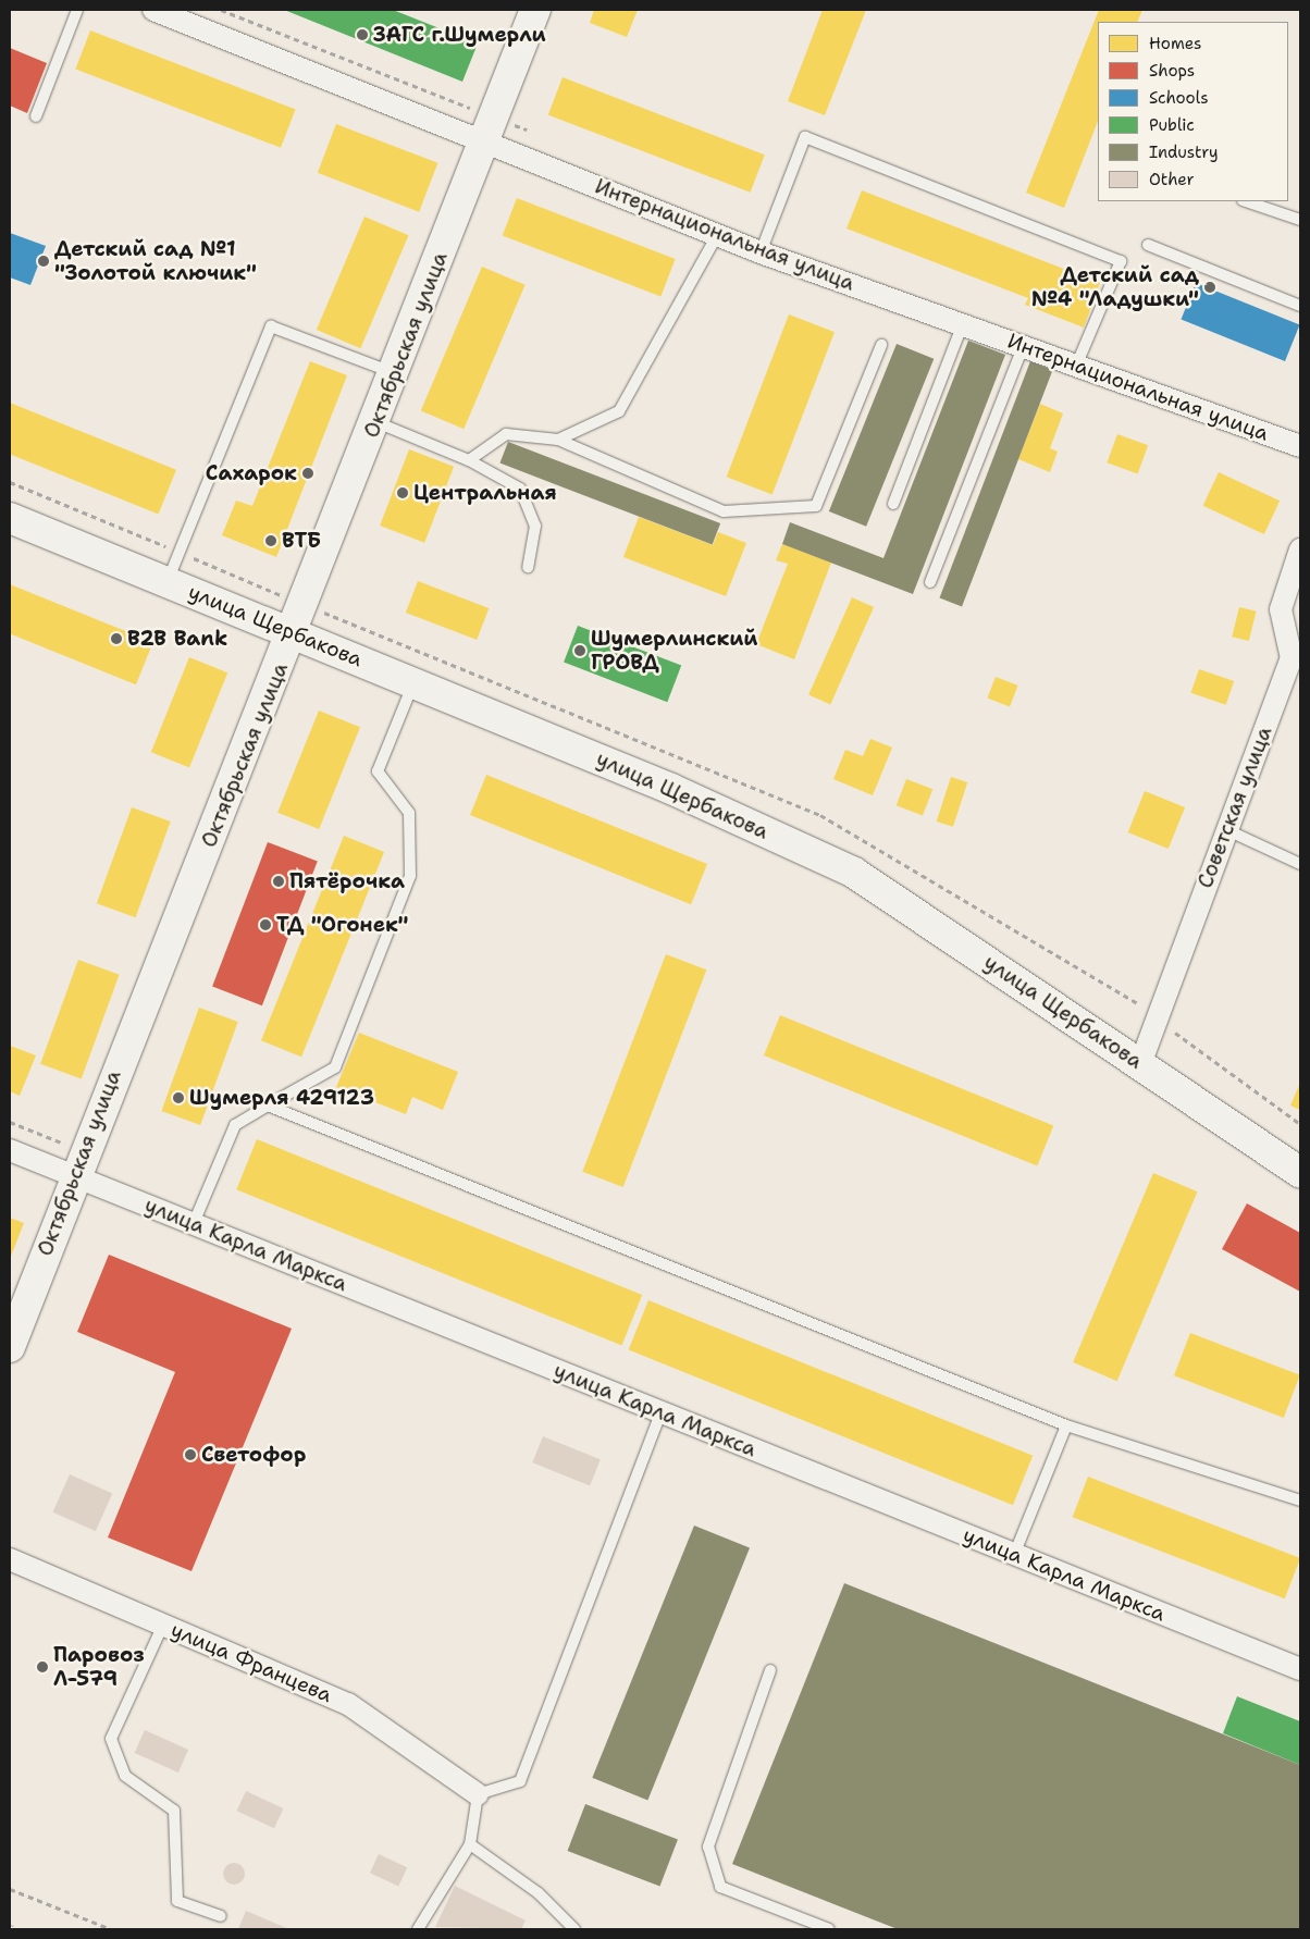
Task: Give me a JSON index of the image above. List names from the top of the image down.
{
  "streets": {
    "main road": ["Октябрьская улица", "улица Щербакова"],
    "street": [
      "Интернациональная улица",
      "Советская улица",
      "улица Карла Маркса",
      "улица Францева"
    ]
  },
  "crossings": [
    ["Интернациональная улица", "Октябрьская улица"],
    ["Октябрьская улица", "улица Щербакова"],
    ["Октябрьская улица", "улица Карла Маркса"],
    ["улица Щербакова", "Советская улица"]
  ],
  "places": [
    "ЗАГС г.Шумерли",
    "Детский сад №1 \"Золотой ключик\"",
    "Детский сад №4 \"Ладушки\"",
    "Сахарок",
    "Центральная",
    "ВТБ",
    "B2B Bank",
    "Шумерлинский ГРОВД",
    "Пятёрочка",
    "ТД \"Огонек\"",
    "Шумерля 429123",
    "Светофор",
    "Паровоз Л-579"
  ],
  "legend": [
    "Homes",
    "Shops",
    "Schools",
    "Public",
    "Industry",
    "Other"
  ]
}
